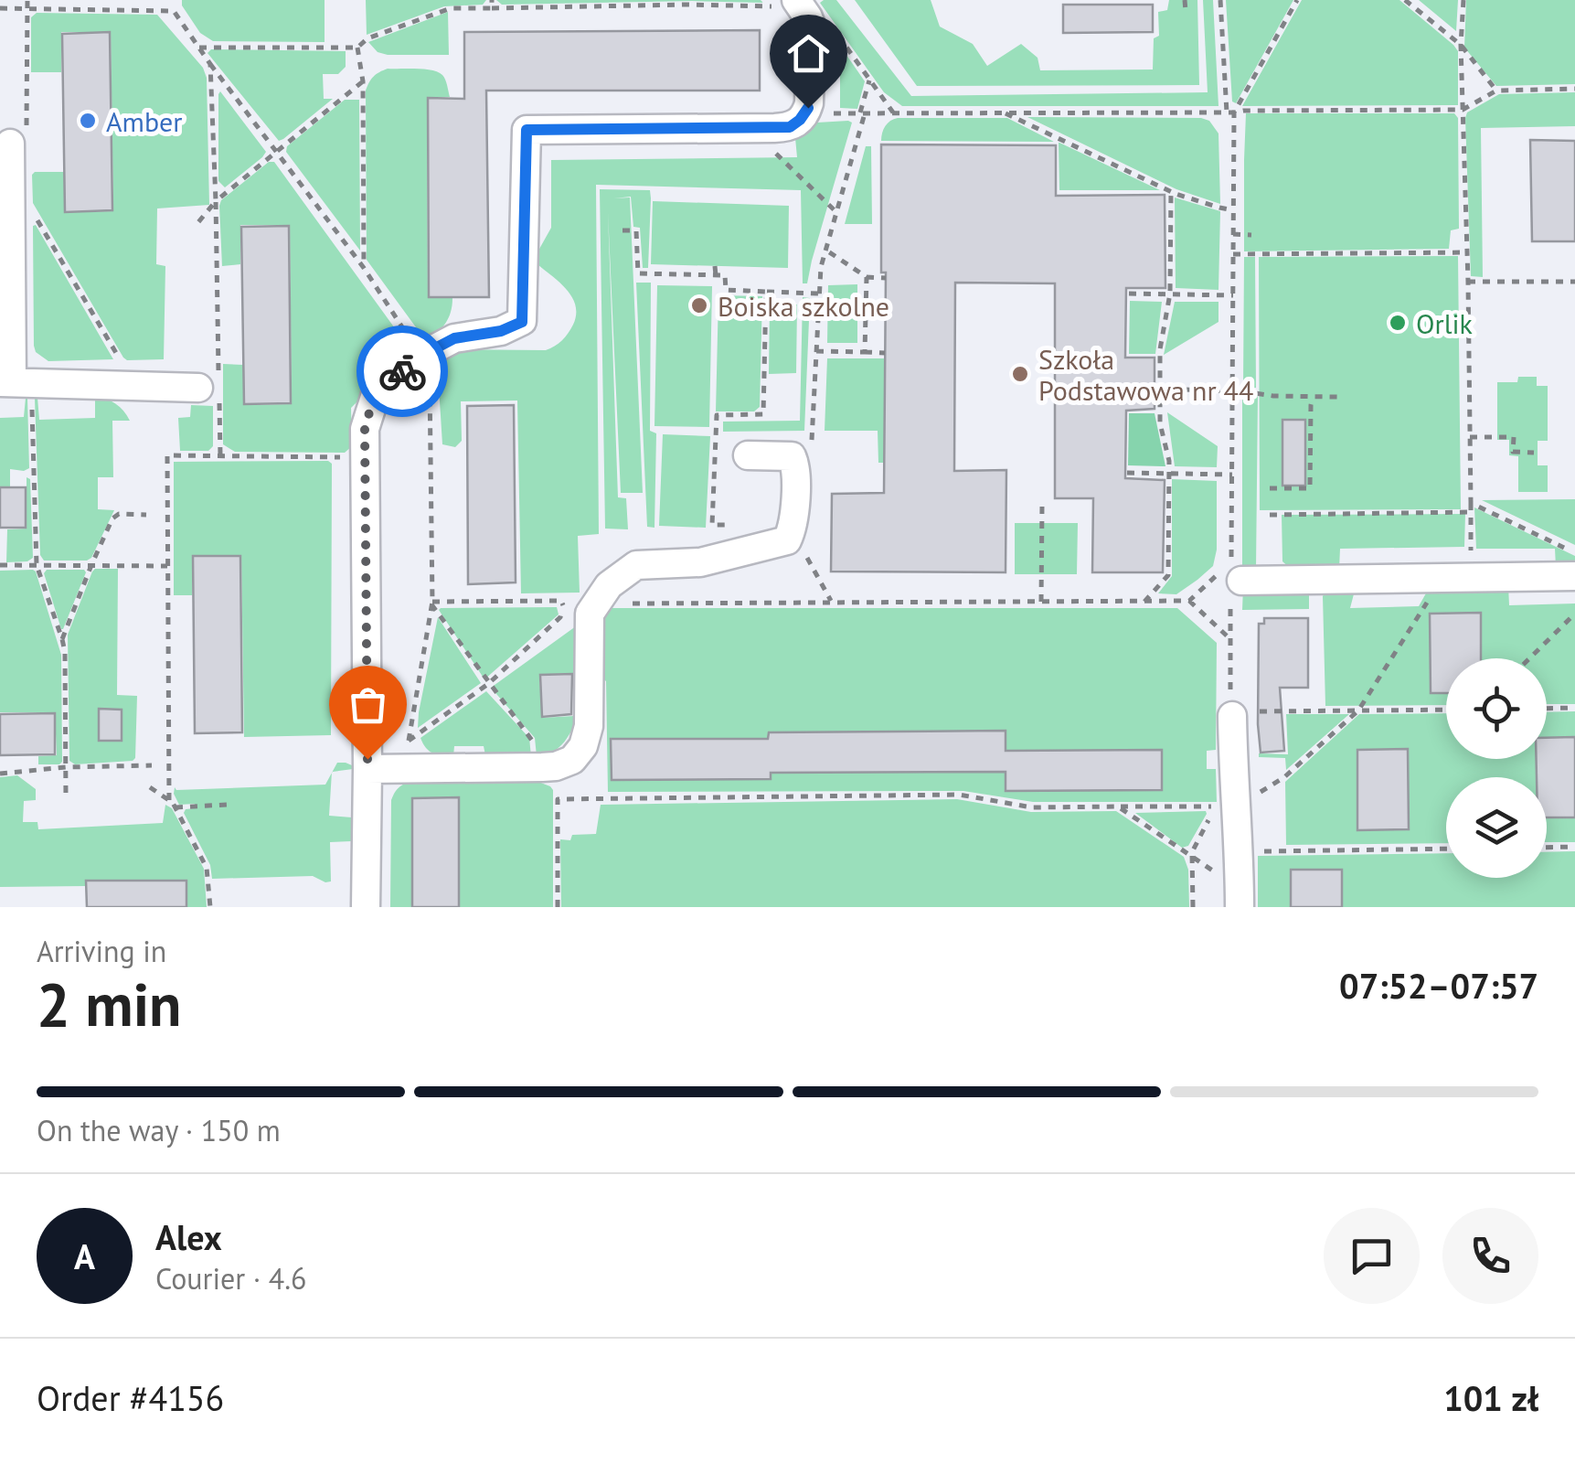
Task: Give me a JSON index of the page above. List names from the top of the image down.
{
  "places": [
    "Amber",
    "Boiska szkolne",
    "Orlik",
    "Szkoła Podstawowa nr 44"
  ],
  "page": {
    "heading": ["2 min", "Arriving in", "07:52–07:57"],
    "panel": [
      "Alex",
      "Courier · 4.6",
      "Order #4156",
      "101 zł"
    ],
    "bar": "On the way · 150 m",
    "round": "A"
  }
}
